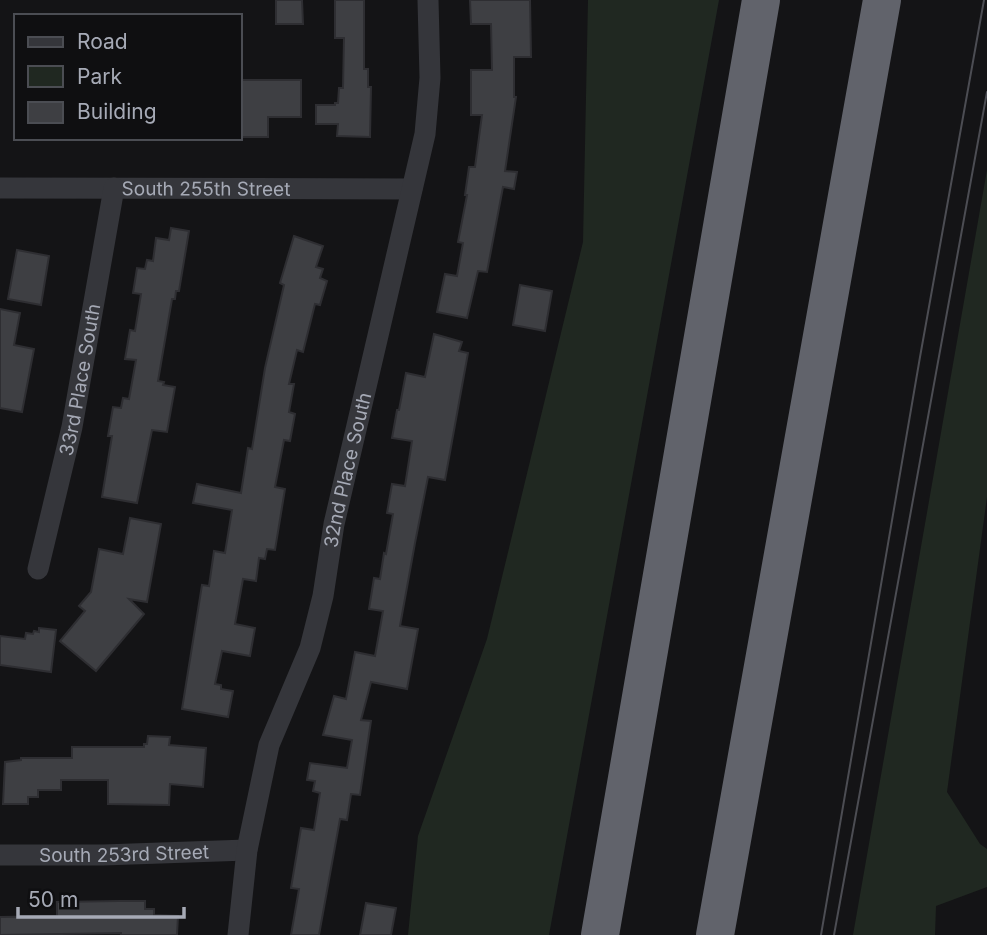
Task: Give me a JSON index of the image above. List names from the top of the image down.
{
  "streets": {
    "street": [
      "South 255th Street",
      "33rd Place South",
      "32nd Place South",
      "South 253rd Street"
    ]
  },
  "crossings": [
    ["South 255th Street", "33rd Place South"],
    ["South 255th Street", "32nd Place South"],
    ["32nd Place South", "South 253rd Street"]
  ],
  "legend": ["Road", "Park", "Building"],
  "scale_bar": "50 m"
}
